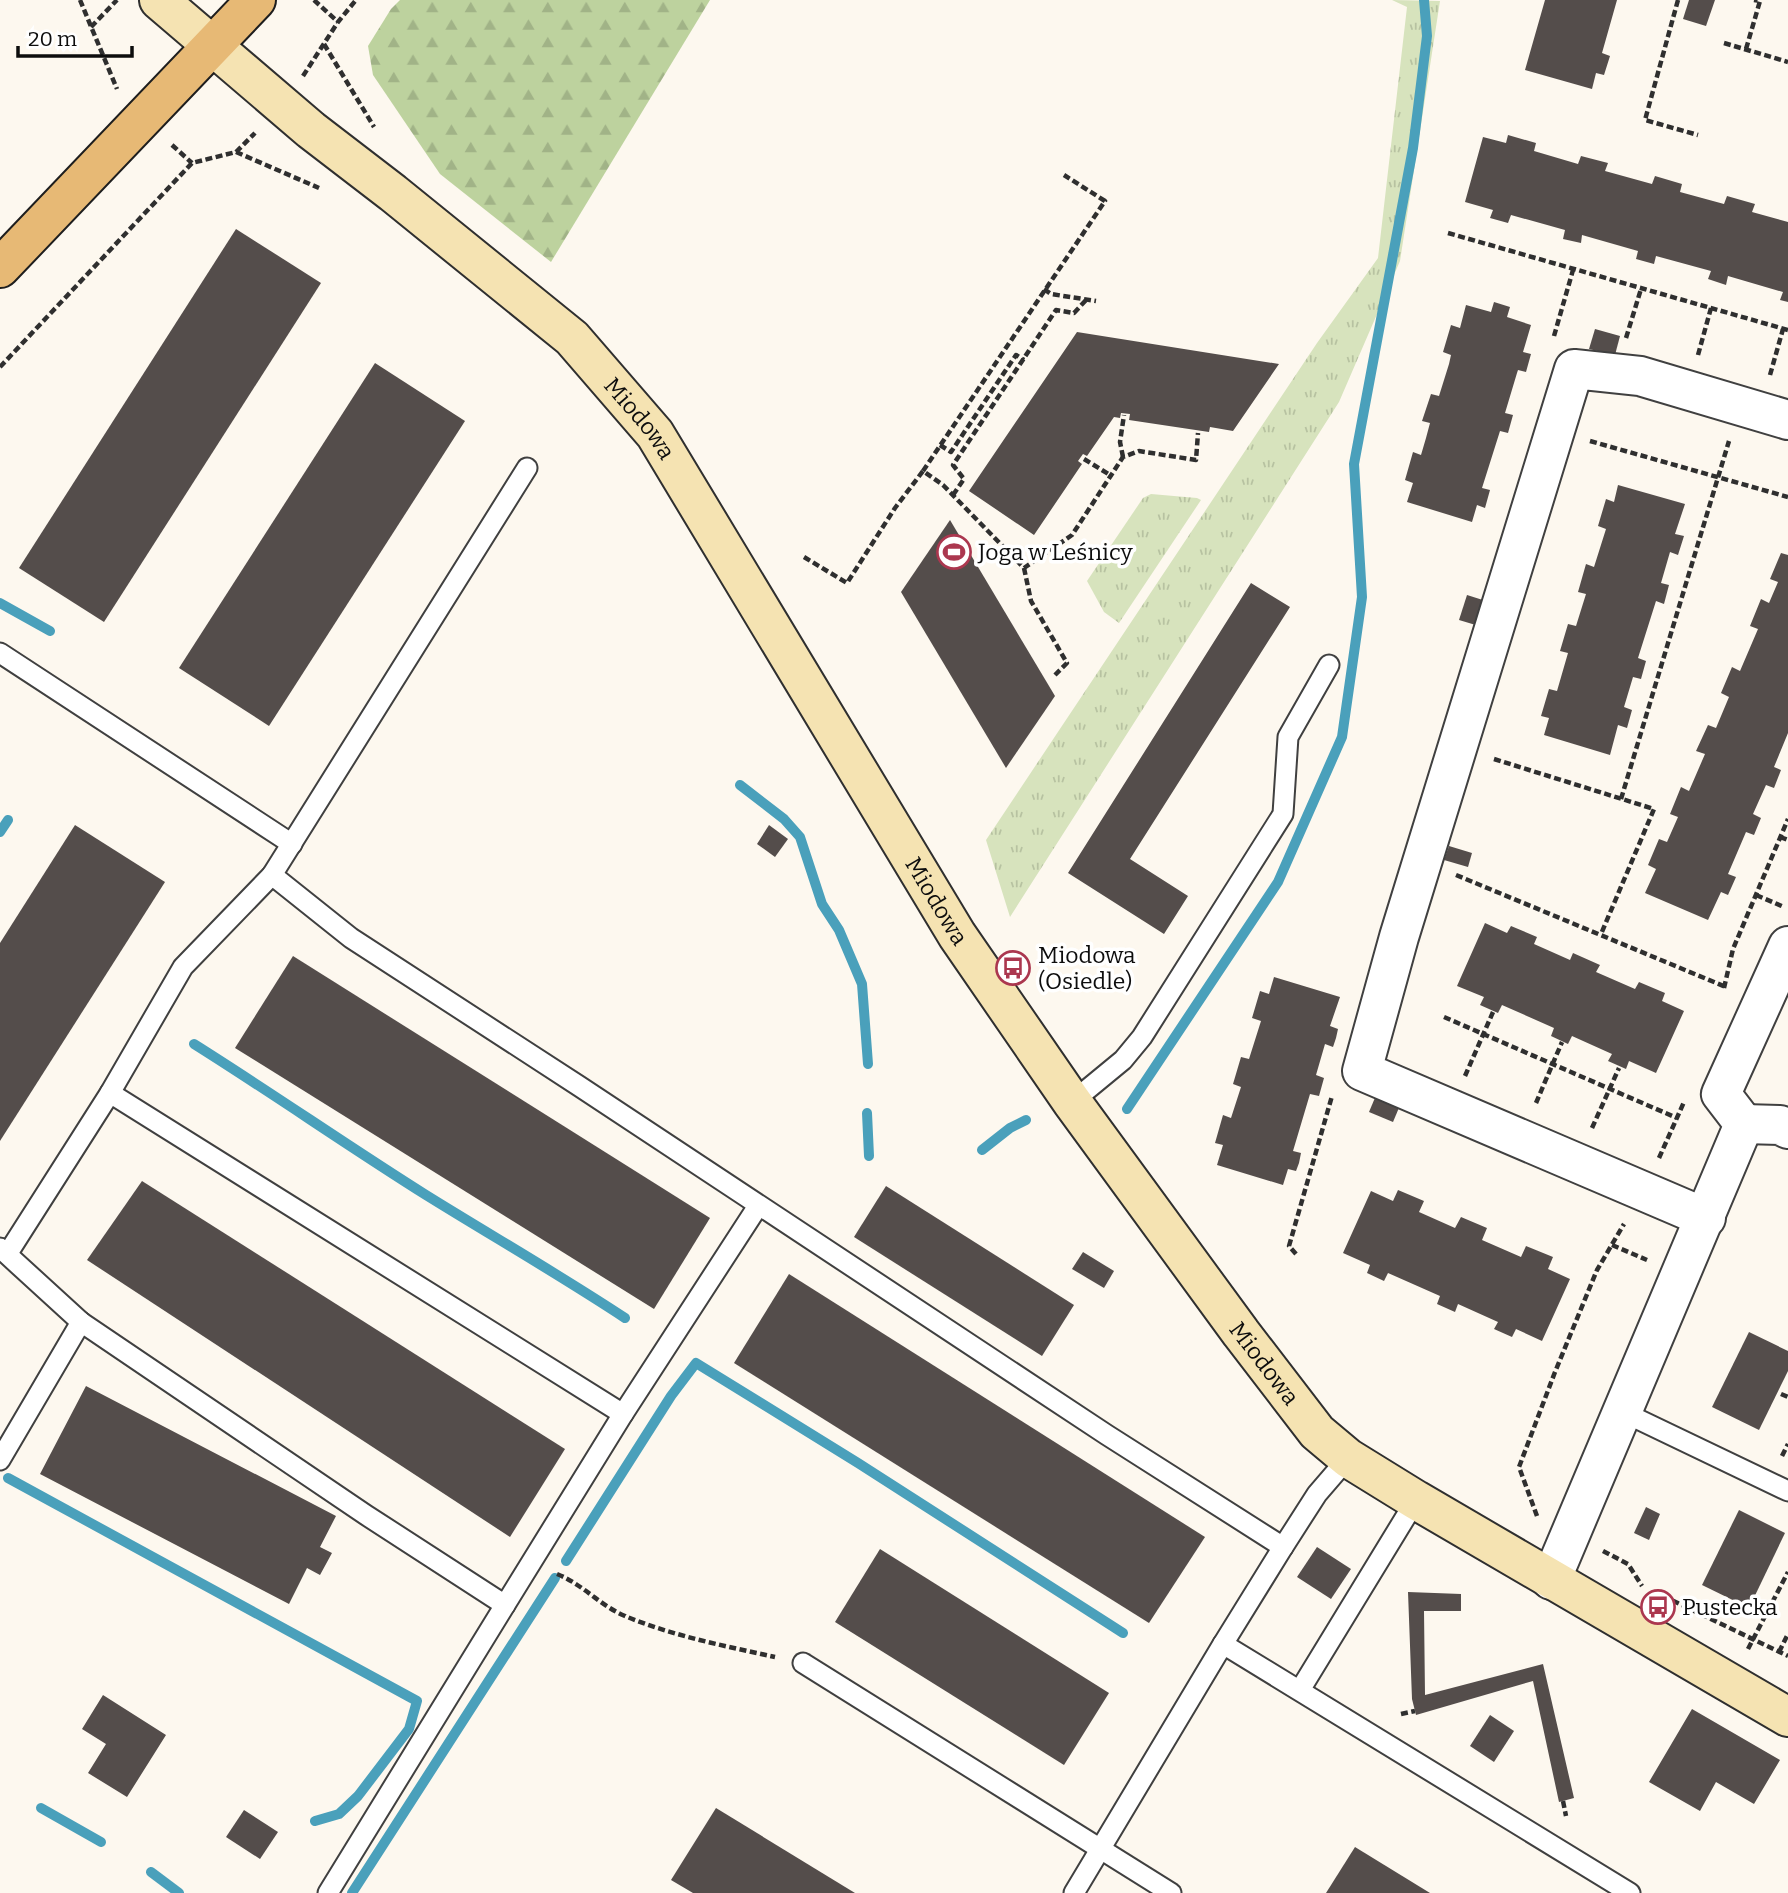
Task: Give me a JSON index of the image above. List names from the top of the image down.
{
  "streets": {
    "street": ["Miodowa"]
  },
  "places": {
    "sports": ["Joga w Leśnicy"],
    "bus stop": ["Miodowa (Osiedle)", "Pustecka"]
  },
  "scale_bar": "20 m"
}
